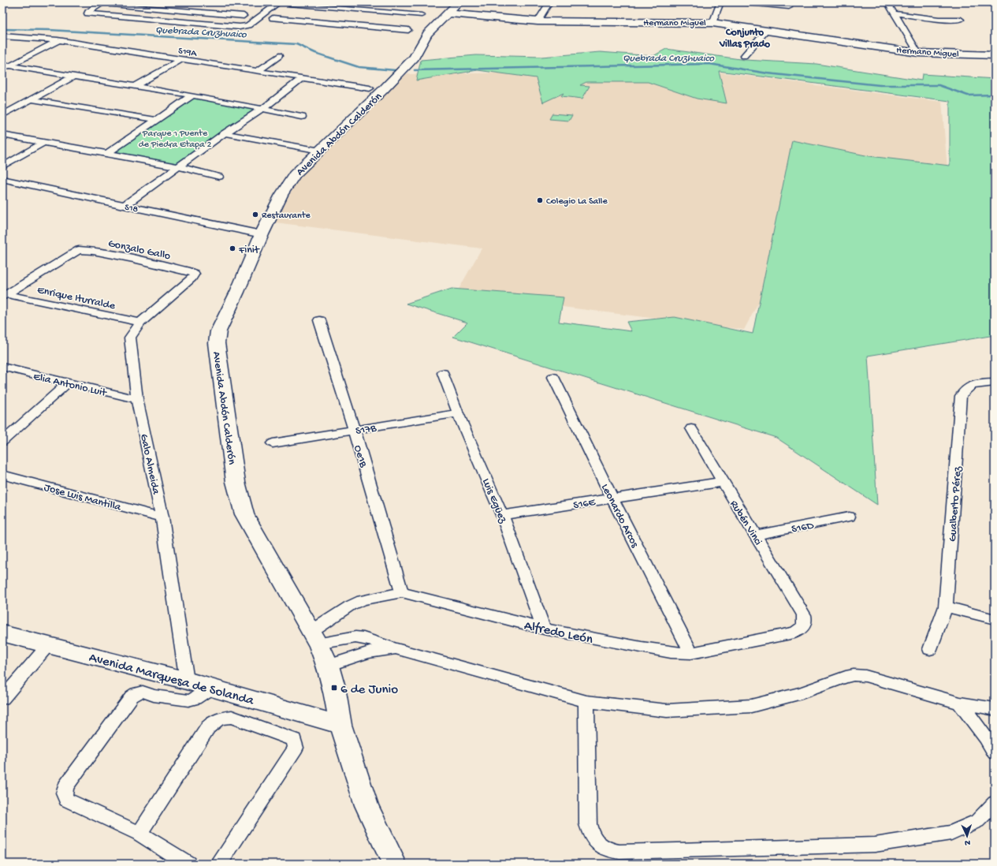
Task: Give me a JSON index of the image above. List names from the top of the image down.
{
  "streets": {
    "street": [
      "Hermano Miguel",
      "S19A",
      "Avenida Abdón Calderón",
      "S18",
      "Gonzalo Gallo",
      "Enrique Iturralde",
      "Elia Antonio Luit",
      "S17B",
      "Oe1B",
      "Galo Almeida",
      "Jose Luis Mantilla",
      "Luis Egüez",
      "S16E",
      "Gualberto Pérez",
      "Leonardo Arcos",
      "Rubén Vinci",
      "S16D",
      "Alfredo León",
      "Avenida Marquesa de Solanda"
    ]
  },
  "crossings": [
    ["Hermano Miguel", "Avenida Abdón Calderón"],
    ["Avenida Abdón Calderón", "S18"],
    ["Avenida Abdón Calderón", "Alfredo León"],
    ["Avenida Abdón Calderón", "Avenida Marquesa de Solanda"],
    ["Gonzalo Gallo", "Enrique Iturralde"],
    ["Gonzalo Gallo", "Galo Almeida"],
    ["Enrique Iturralde", "Galo Almeida"],
    ["Elia Antonio Luit", "Galo Almeida"],
    ["S17B", "Oe1B"],
    ["S17B", "Luis Egüez"],
    ["Oe1B", "Alfredo León"],
    ["Galo Almeida", "Jose Luis Mantilla"],
    ["Galo Almeida", "Avenida Marquesa de Solanda"],
    ["Luis Egüez", "S16E"],
    ["Luis Egüez", "Alfredo León"],
    ["S16E", "Leonardo Arcos"],
    ["S16E", "Rubén Vinci"],
    ["Leonardo Arcos", "Alfredo León"],
    ["Rubén Vinci", "S16D"],
    ["Rubén Vinci", "Alfredo León"]
  ],
  "districts": ["Conjunto Villas Prado"],
  "water": ["Quebrada Cruzhuaico"],
  "parks": ["Parque 1 Puente de Piedra Etapa 2"],
  "places": {
    "other": ["Colegio La Salle", "Restaurante", "Finit"],
    "transit": ["6 de Junio"]
  },
  "north": "bottom"
}
